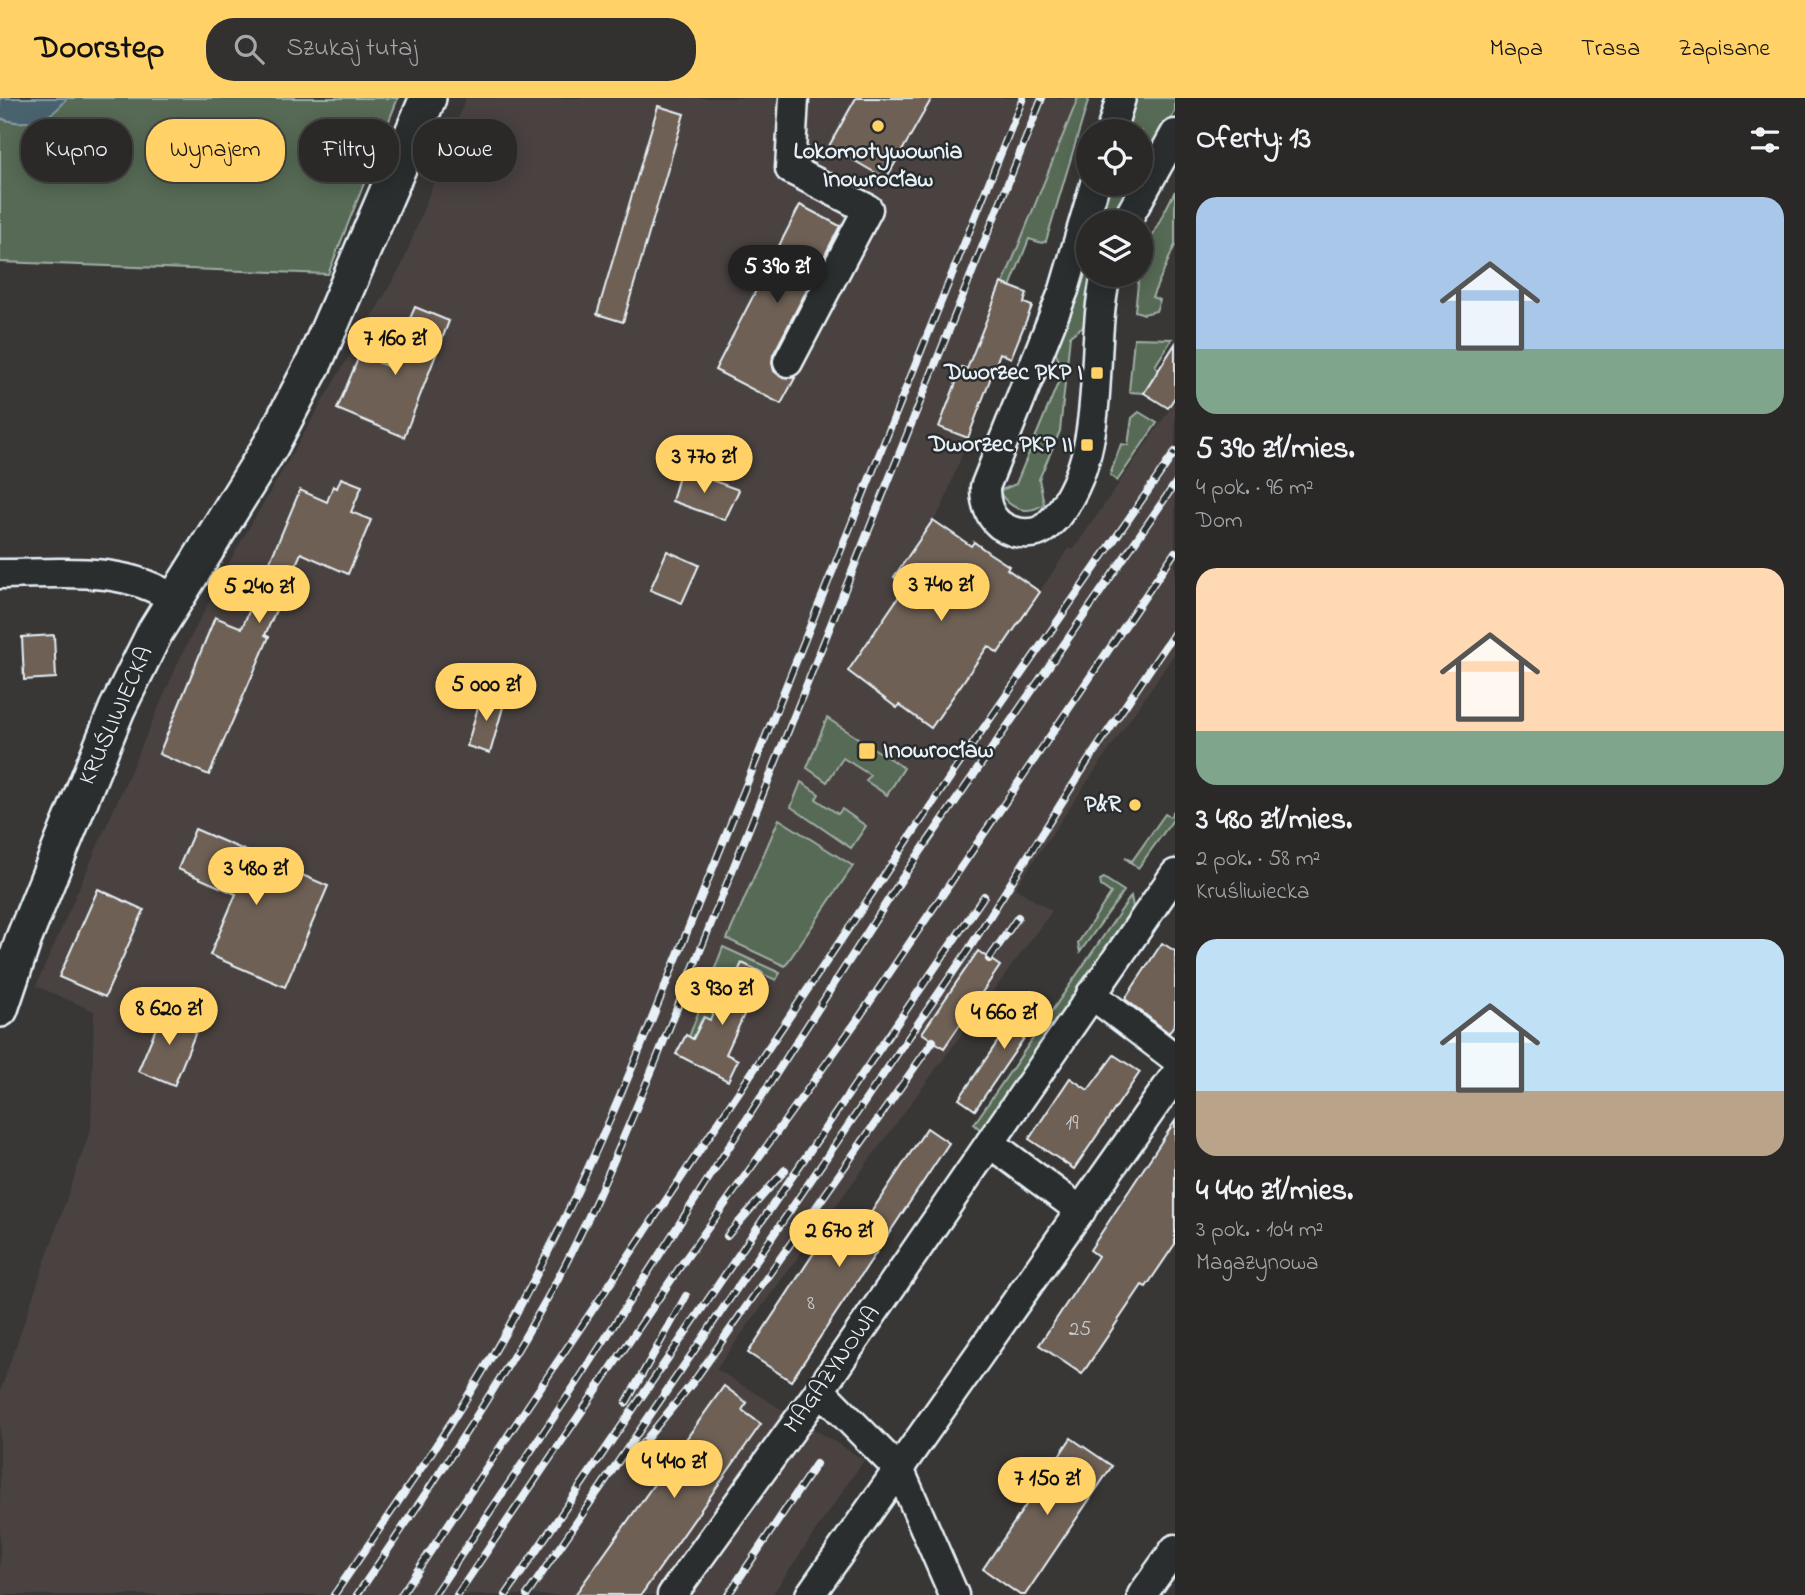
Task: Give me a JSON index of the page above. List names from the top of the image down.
{
  "streets": {
    "main road": ["KRUŚLIWIECKA"],
    "street": ["MAGAZYNOWA"]
  },
  "places": {
    "other": ["Lokomotywownia Inowrocław", "P&R"],
    "transit": ["Dworzec PKP I", "Dworzec PKP II", "Inowrocław"]
  },
  "house_numbers": ["19", "8", "25"],
  "page": {
    "header": "Doorstep",
    "search": "Szukaj tutaj",
    "nav": ["Mapa", "Trasa", "Zapisane"],
    "heading": "Oferty: 13",
    "chip": [
      "Kupno",
      "Wynajem",
      "Filtry",
      "Nowe"
    ],
    "list": [
      {
        "name": "5 390 zł/mies.",
        "note": "4 pok. · 96 m² · Dom"
      },
      {
        "name": "3 480 zł/mies.",
        "note": "2 pok. · 58 m² · Kruśliwiecka"
      },
      {
        "name": "4 440 zł/mies.",
        "note": "3 pok. · 104 m² · Magazynowa"
      }
    ],
    "price": [
      "5 390 zł",
      "7 160 zł",
      "3 770 zł",
      "3 740 zł",
      "5 240 zł",
      "5 000 zł",
      "3 480 zł",
      "3 930 zł",
      "8 620 zł",
      "4 660 zł",
      "2 670 zł",
      "4 440 zł",
      "7 150 zł"
    ]
  }
}
